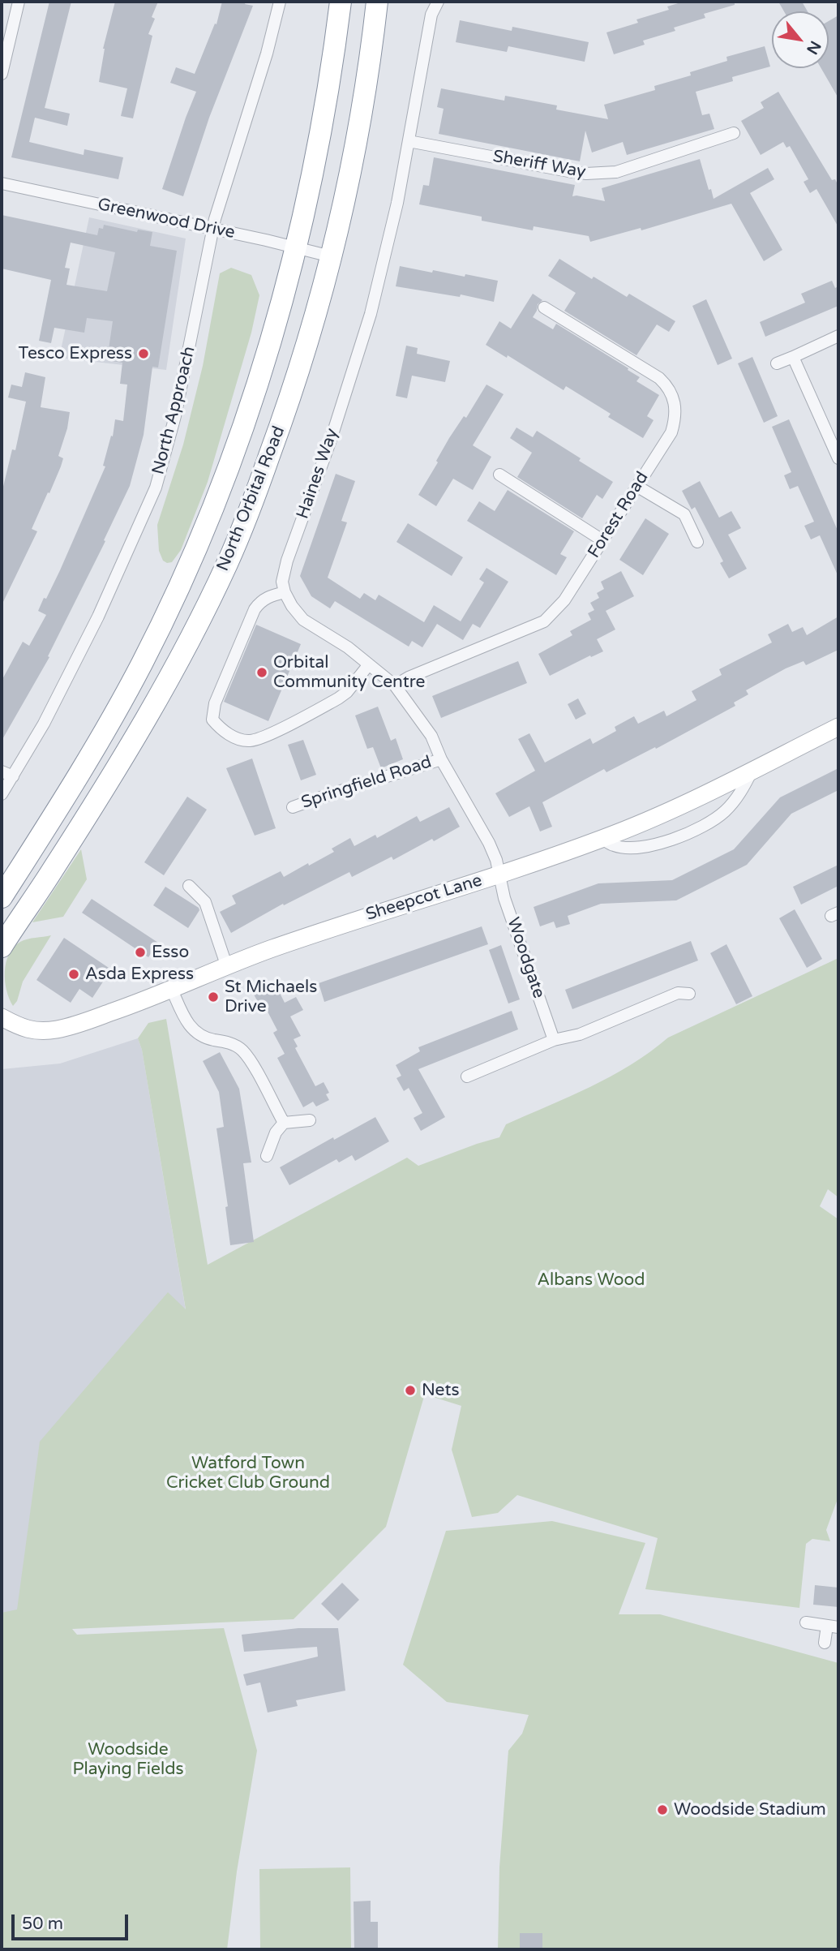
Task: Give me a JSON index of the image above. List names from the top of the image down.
{
  "streets": {
    "highway": ["North Orbital Road"],
    "street": [
      "Sheriff Way",
      "Greenwood Drive",
      "North Approach",
      "Haines Way",
      "Forest Road",
      "Springfield Road",
      "Sheepcot Lane",
      "Woodgate"
    ]
  },
  "crossings": [
    ["Sheriff Way", "Haines Way"],
    ["Greenwood Drive", "North Approach"],
    ["Greenwood Drive", "North Orbital Road"],
    ["Sheepcot Lane", "Woodgate"]
  ],
  "parks": ["Albans Wood", "Watford Town Cricket Club Ground", "Woodside Playing Fields"],
  "places": [
    "Tesco Express",
    "Orbital Community Centre",
    "Esso",
    "Asda Express",
    "St Michaels Drive",
    "Nets",
    "Woodside Stadium"
  ],
  "scale_bar": "50 m",
  "north": "bottom right"
}
